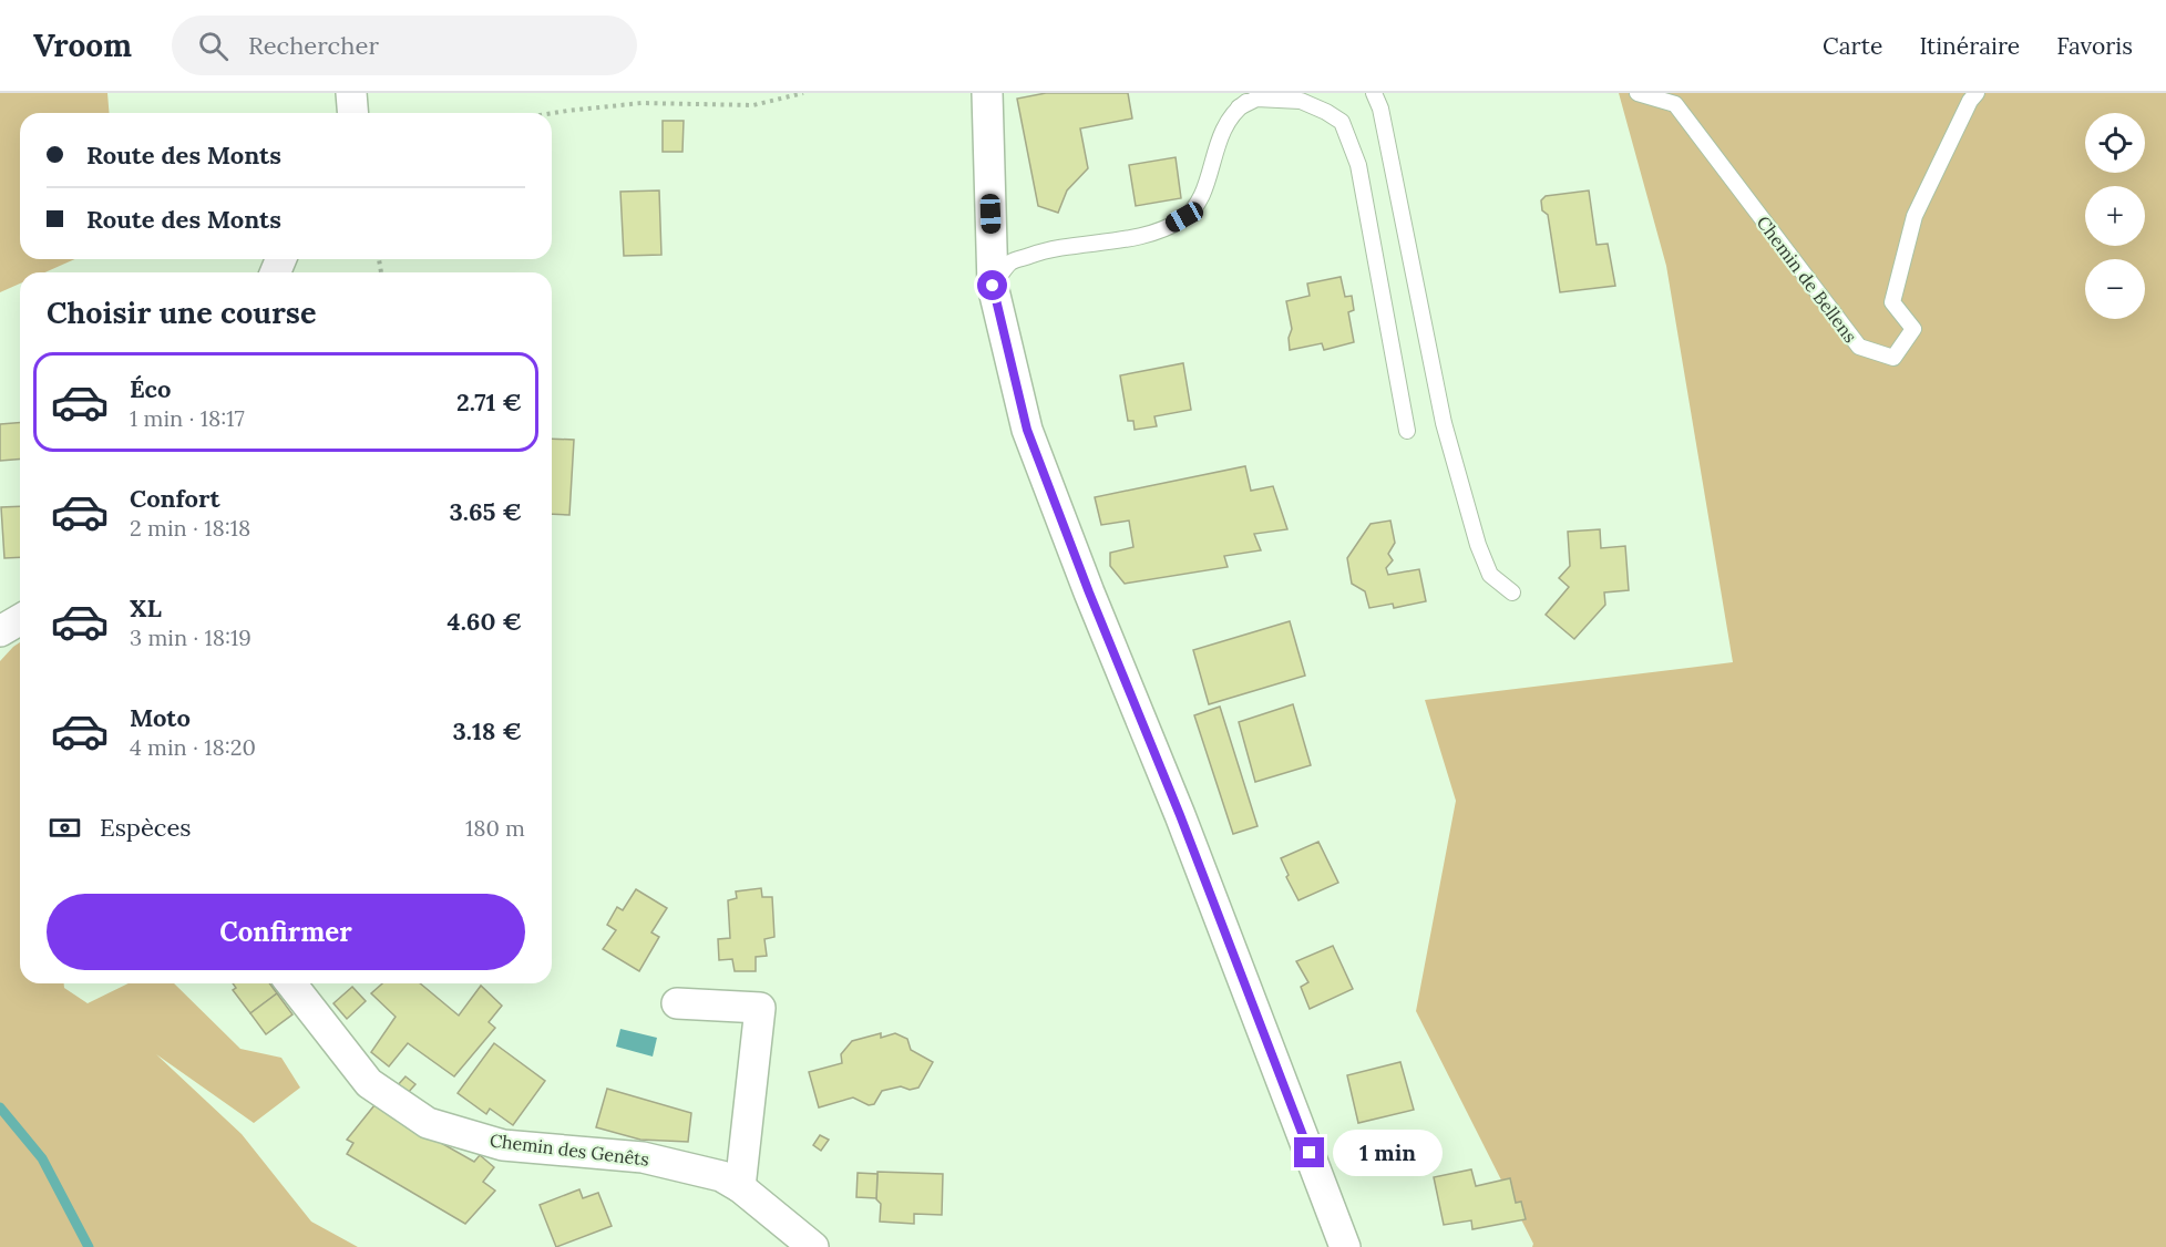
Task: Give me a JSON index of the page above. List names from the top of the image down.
{
  "streets": {
    "street": ["Chemin des Genêts"],
    "lane": ["Chemin de Bellens"]
  },
  "page": {
    "header": "Vroom",
    "search": "Rechercher",
    "nav": ["Carte", "Itinéraire", "Favoris"],
    "map_buttons": ["+", "−"],
    "banner": ["Route des Monts", "Route des Monts"],
    "heading": "Choisir une course",
    "list": [
      {
        "name": "Éco",
        "note": "1 min · 18:17",
        "value": "2.71 €"
      },
      {
        "name": "Confort",
        "note": "2 min · 18:18",
        "value": "3.65 €"
      },
      {
        "name": "XL",
        "note": "3 min · 18:19",
        "value": "4.60 €"
      },
      {
        "name": "Moto",
        "note": "4 min · 18:20",
        "value": "3.18 €"
      }
    ],
    "pay": ["Espèces", "180 m"],
    "buttons": "Confirmer",
    "bubble": "1 min"
  }
}
